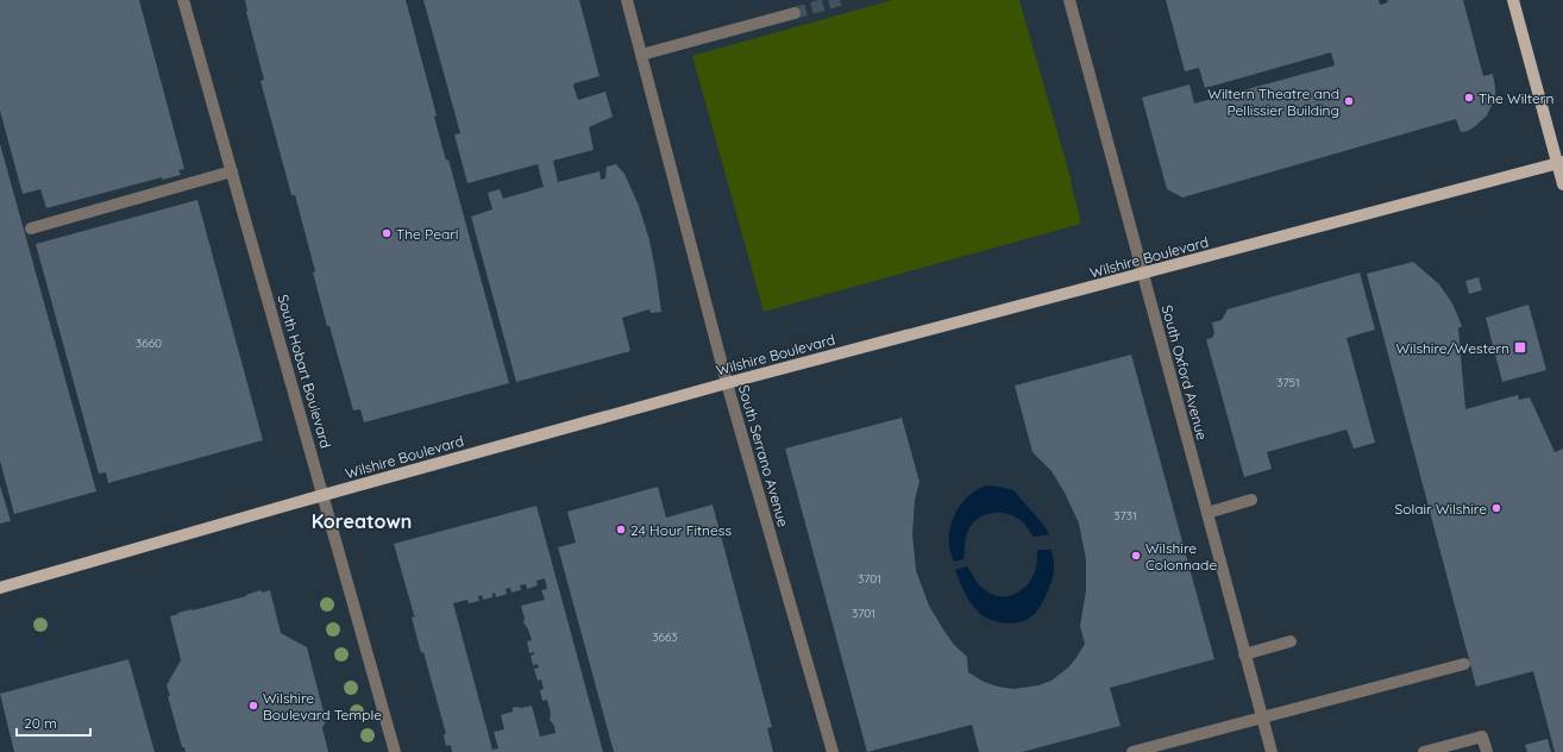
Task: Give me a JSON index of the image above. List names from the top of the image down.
{
  "streets": {
    "main road": ["Wilshire Boulevard"],
    "street": ["South Hobart Boulevard", "South Oxford Avenue", "South Serrano Avenue"]
  },
  "crossings": [
    ["Wilshire Boulevard", "South Hobart Boulevard"],
    ["Wilshire Boulevard", "South Oxford Avenue"],
    ["Wilshire Boulevard", "South Serrano Avenue"]
  ],
  "districts": ["Koreatown"],
  "places": {
    "other": [
      "The Wiltern",
      "Wiltern Theatre and Pellissier Building",
      "The Pearl",
      "Solair Wilshire",
      "24 Hour Fitness",
      "Wilshire Colonnade",
      "Wilshire Boulevard Temple"
    ],
    "transit": ["Wilshire/Western"]
  },
  "house_numbers": [
    "3660",
    "3751",
    "3731",
    "3701",
    "3701",
    "3663"
  ],
  "scale_bar": "20 m"
}
